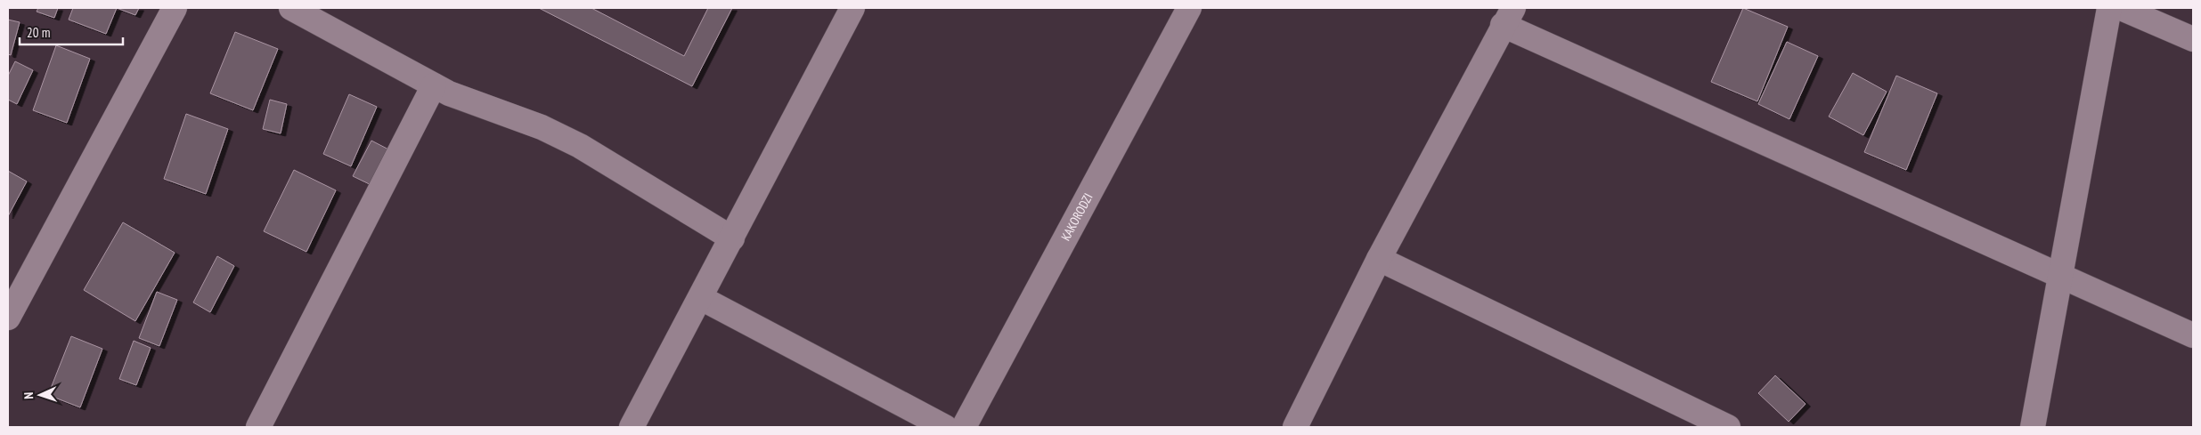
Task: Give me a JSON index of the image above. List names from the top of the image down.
{
  "streets": {
    "street": ["KAKORODZI"]
  },
  "scale_bar": "20 m",
  "north": "left"
}
